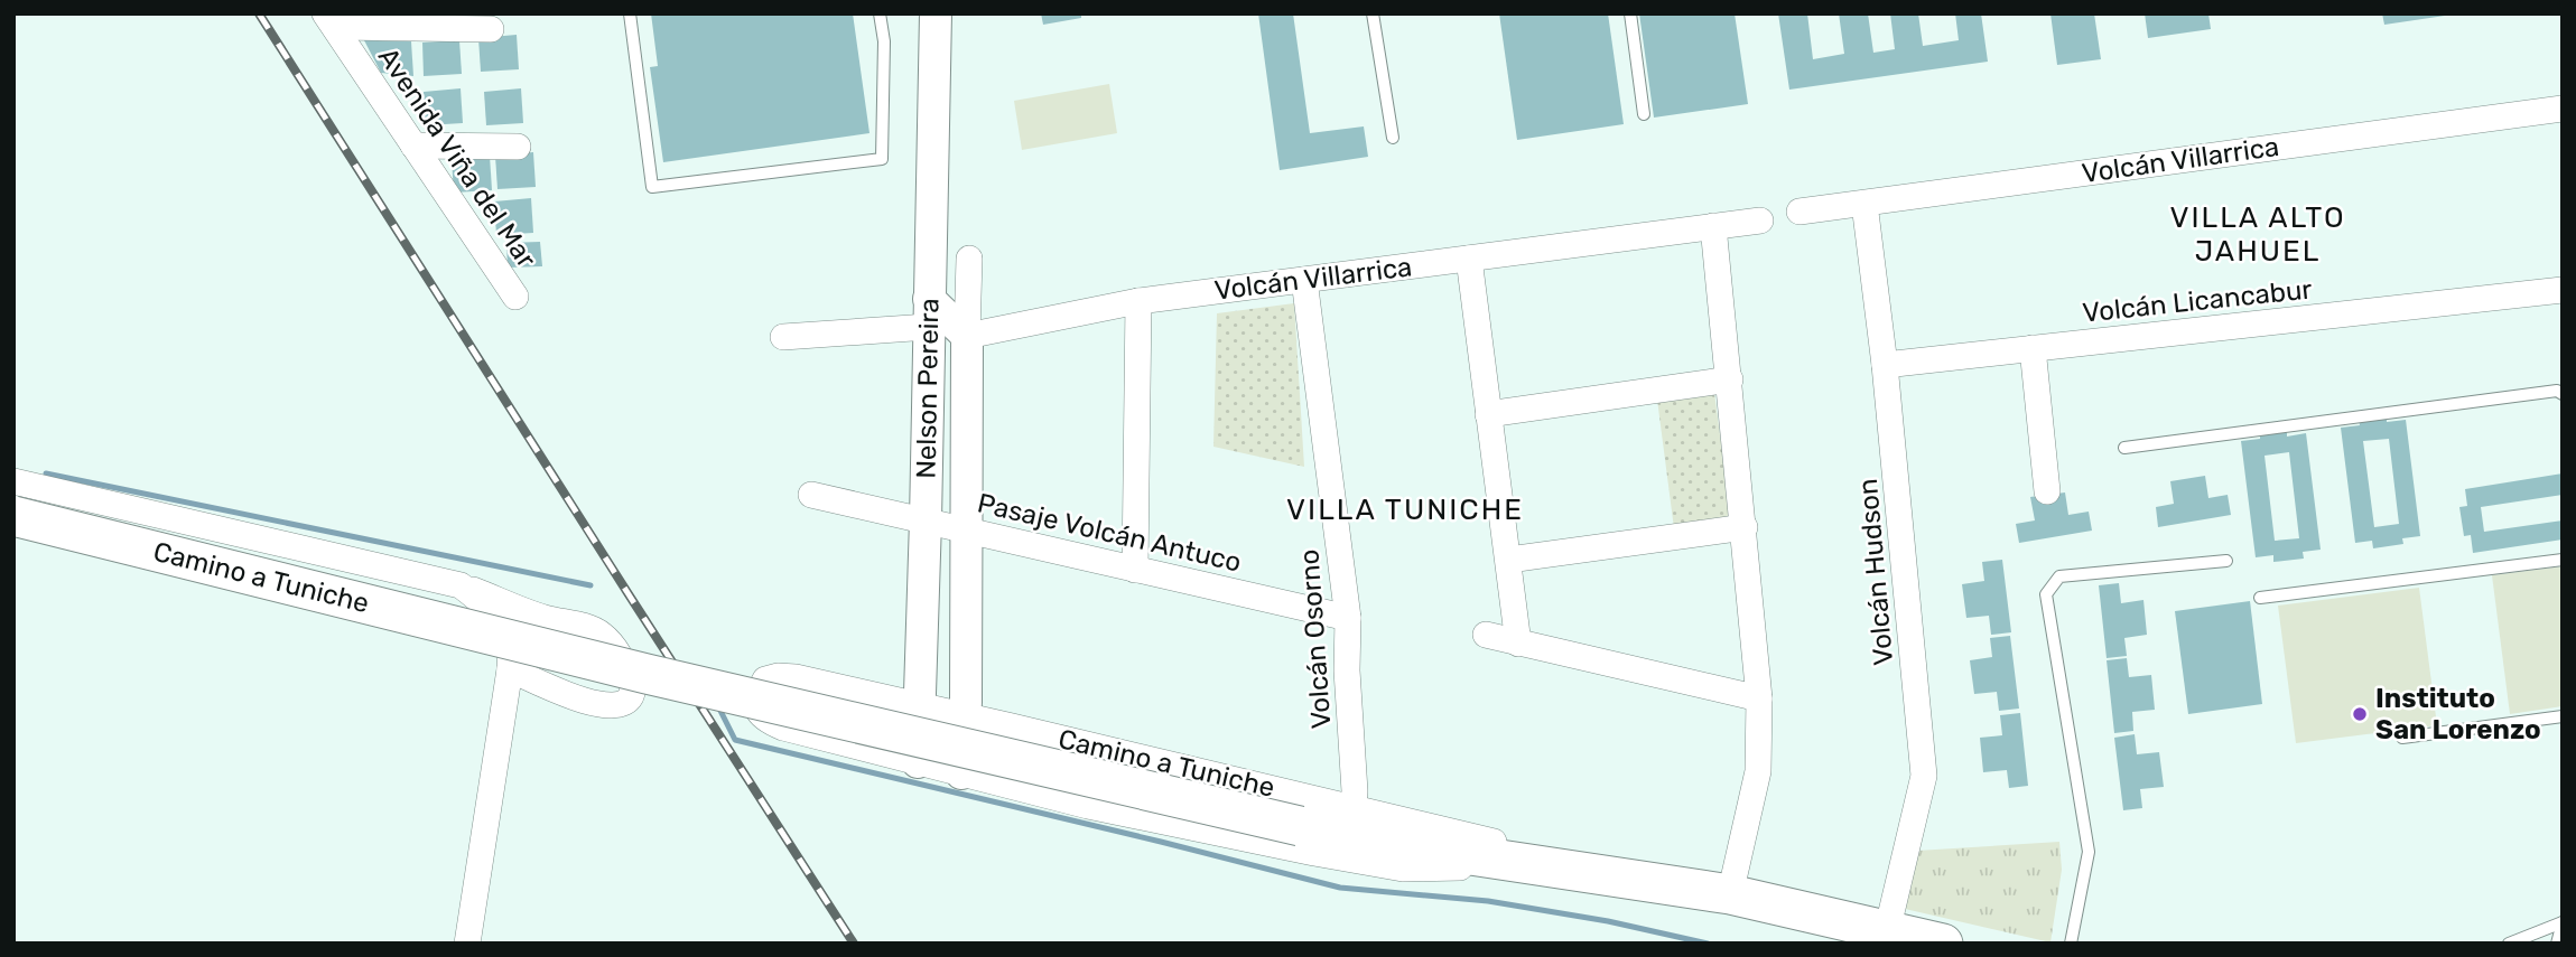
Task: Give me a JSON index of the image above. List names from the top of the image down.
{
  "streets": {
    "main road": ["Camino a Tuniche"],
    "street": [
      "Avenida Viña del Mar",
      "Volcán Villarrica",
      "Volcán Licancabur",
      "Nelson Pereira",
      "Pasaje Volcán Antuco",
      "Volcán Hudson",
      "Volcán Osorno"
    ]
  },
  "crossings": [
    ["Volcán Villarrica", "Nelson Pereira"],
    ["Volcán Villarrica", "Volcán Hudson"],
    ["Volcán Villarrica", "Volcán Osorno"],
    ["Volcán Licancabur", "Volcán Hudson"],
    ["Nelson Pereira", "Pasaje Volcán Antuco"],
    ["Nelson Pereira", "Camino a Tuniche"],
    ["Pasaje Volcán Antuco", "Volcán Osorno"],
    ["Volcán Hudson", "Camino a Tuniche"],
    ["Camino a Tuniche", "Volcán Osorno"]
  ],
  "districts": ["VILLA ALTO JAHUEL", "VILLA TUNICHE"],
  "places": ["Instituto San Lorenzo"]
}
